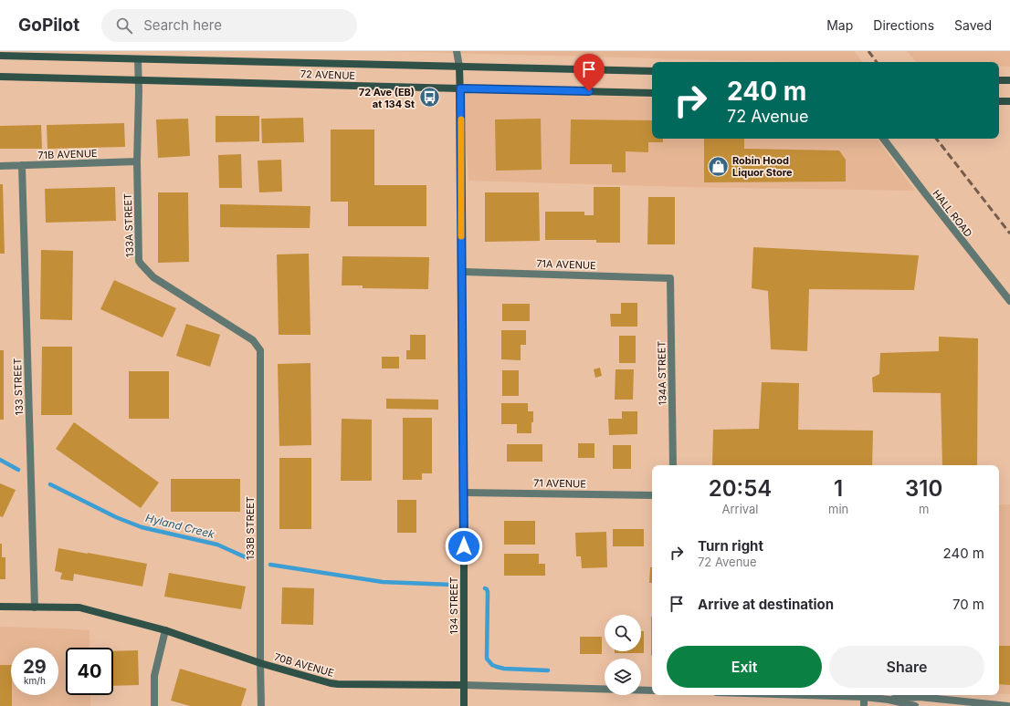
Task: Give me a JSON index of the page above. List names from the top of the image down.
{
  "streets": {
    "main road": ["72 AVENUE", "134 STREET", "70B AVENUE"],
    "street": [
      "71B AVENUE",
      "HALL ROAD",
      "133A STREET",
      "71A AVENUE",
      "134A STREET",
      "133 STREET",
      "71 AVENUE",
      "133B STREET"
    ]
  },
  "crossings": [
    ["72 AVENUE", "133A STREET"],
    ["72 AVENUE", "134 STREET"],
    ["71B AVENUE", "133A STREET"],
    ["71B AVENUE", "133 STREET"],
    ["133A STREET", "133B STREET"],
    ["71A AVENUE", "134A STREET"],
    ["71A AVENUE", "134 STREET"],
    ["133 STREET", "70B AVENUE"],
    ["71 AVENUE", "134 STREET"],
    ["133B STREET", "70B AVENUE"],
    ["134 STREET", "70B AVENUE"]
  ],
  "water": ["Hyland Creek"],
  "places": {
    "bus stop": ["72 Ave (EB) at 134 St"],
    "shop": ["Robin Hood Liquor Store"]
  },
  "page": {
    "header": "GoPilot",
    "search": "Search here",
    "nav": ["Map", "Directions", "Saved"],
    "turn": ["240 m", "72 Avenue"],
    "eta": [
      "20:54",
      "Arrival",
      "1",
      "min",
      "310",
      "m"
    ],
    "list": [
      {
        "name": "Turn right",
        "note": "72 Avenue",
        "value": "240 m"
      },
      {
        "name": "Arrive at destination",
        "value": "70 m"
      }
    ],
    "buttons": ["Exit", "Share"],
    "speed": "29 km/h",
    "limit": "40"
  }
}
